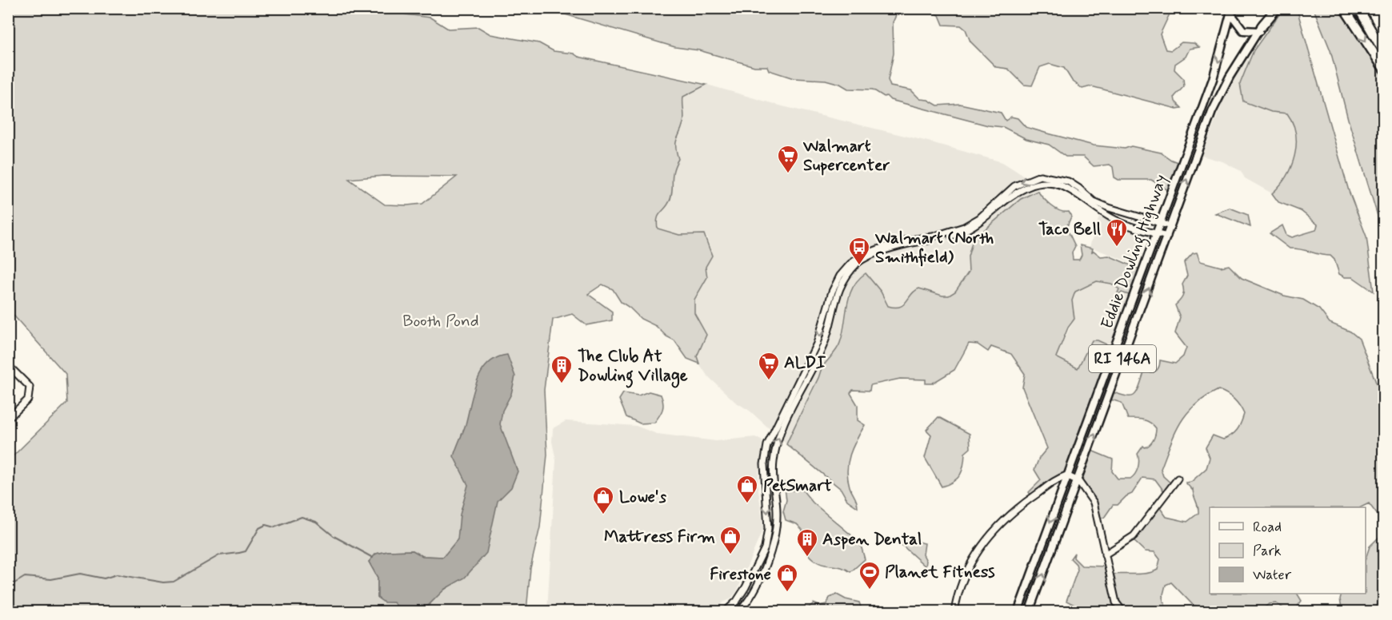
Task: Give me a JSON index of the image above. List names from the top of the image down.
{
  "streets": {
    "main road": ["Eddie Dowling Highway", "RI 146A"]
  },
  "crossings": [
    ["Eddie Dowling Highway", "RI 146A"]
  ],
  "parks": ["Booth Pond"],
  "places": {
    "supermarket": ["Walmart Supercenter", "ALDI"],
    "restaurant": ["Taco Bell"],
    "bus stop": ["Walmart (North Smithfield)"],
    "building": ["The Club At Dowling Village", "Aspen Dental"],
    "shop": [
      "PetSmart",
      "Lowe's",
      "Mattress Firm",
      "Firestone"
    ],
    "sports": ["Planet Fitness"]
  },
  "legend": ["Road", "Park", "Water"]
}
